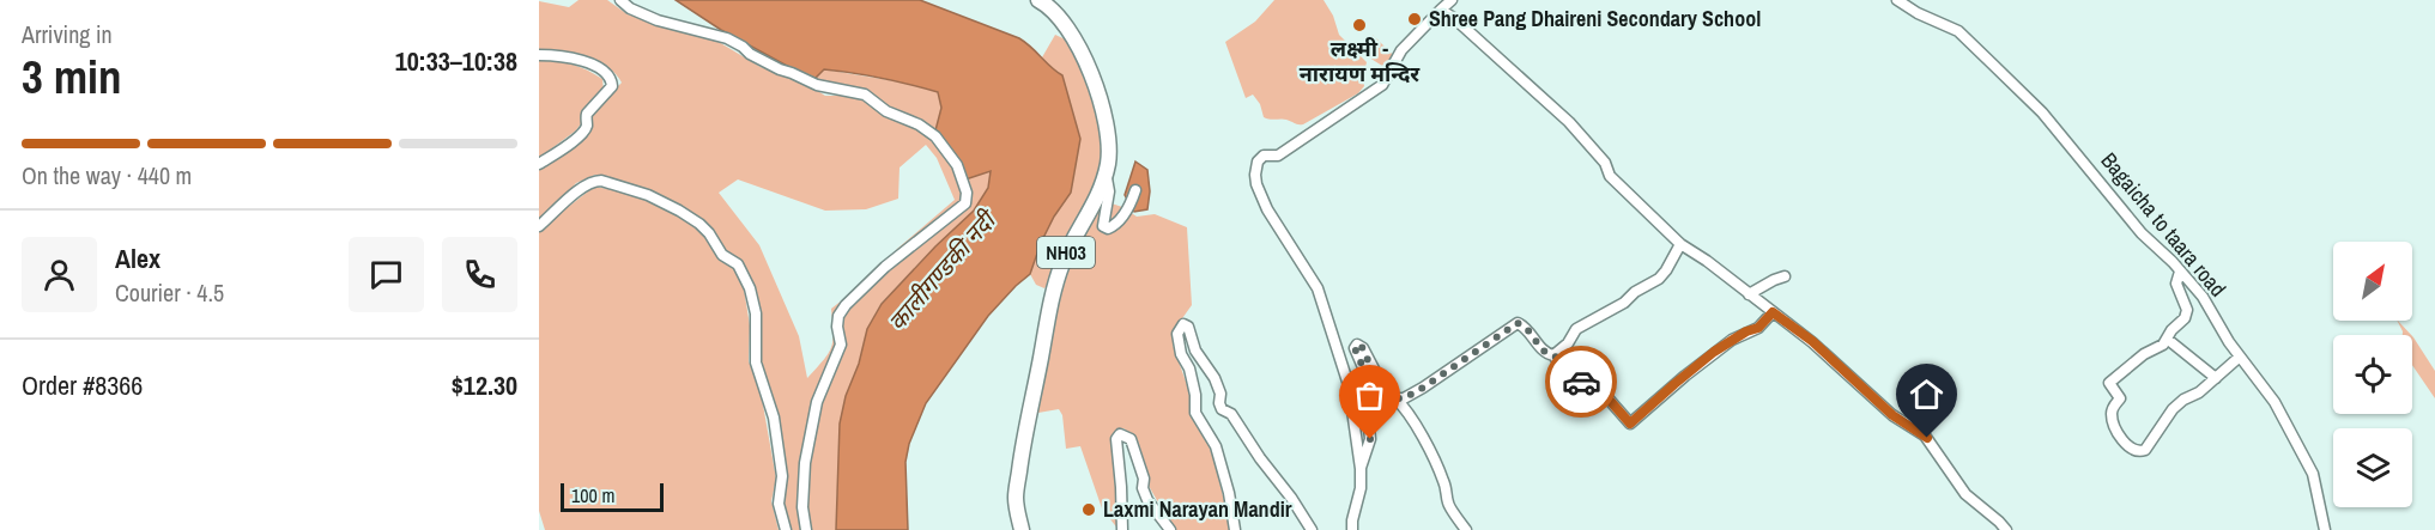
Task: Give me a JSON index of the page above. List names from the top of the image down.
{
  "streets": {
    "highway": ["NH03"],
    "street": ["Bagaicha to taara road"]
  },
  "water": ["कालीगण्डकी नदी"],
  "places": ["Shree Pang Dhaireni Secondary School", "लक्ष्मी - नारायण मन्दिर", "Laxmi Narayan Mandir"],
  "scale_bar": "100 m",
  "north": "top right",
  "page": {
    "heading": ["3 min", "Arriving in", "10:33–10:38"],
    "panel": [
      "Alex",
      "Courier · 4.5",
      "Order #8366",
      "$12.30"
    ],
    "bar": "On the way · 440 m",
    "scale": "100 m"
  }
}
